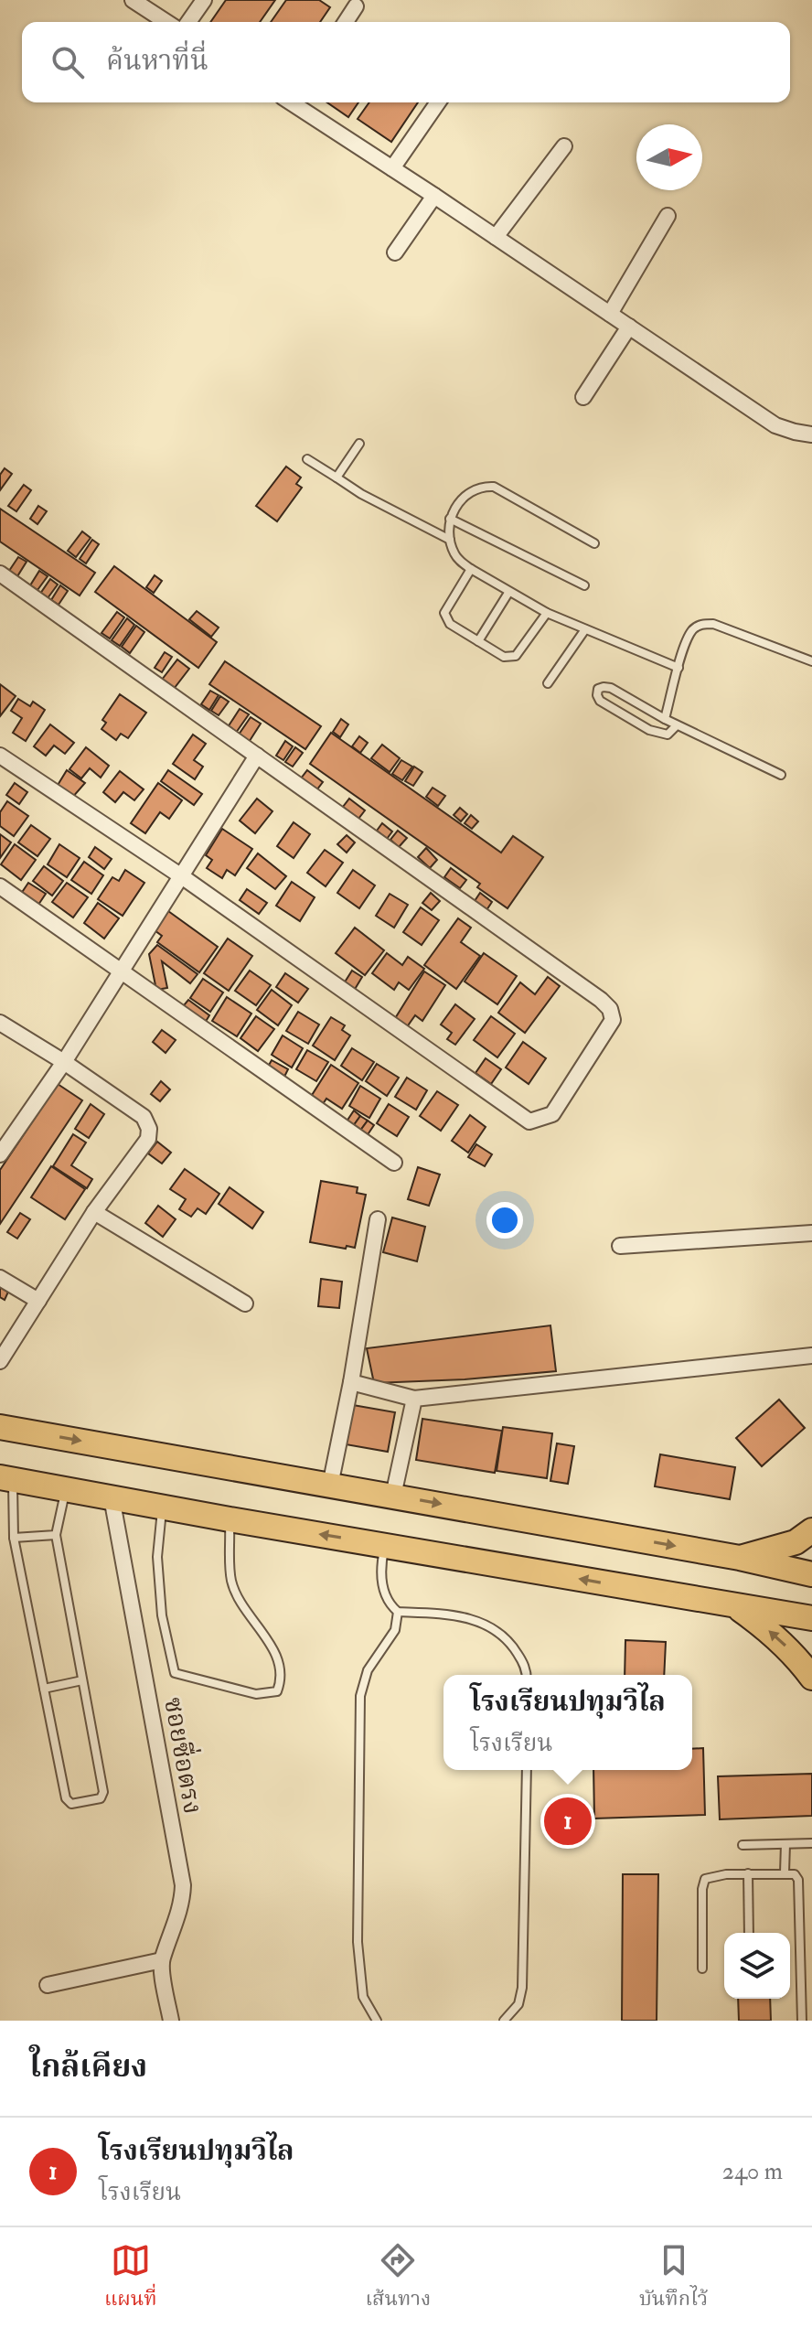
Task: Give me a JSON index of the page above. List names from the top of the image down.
{
  "streets": {
    "street": ["ซอยซื่อตรง"]
  },
  "north": "right",
  "page": {
    "search": "ค้นหาที่นี่",
    "popup": ["โรงเรียนปทุมวิไล", "โรงเรียน"],
    "pins": "1",
    "heading": "ใกล้เคียง",
    "list": [
      {
        "mark": "1",
        "name": "โรงเรียนปทุมวิไล",
        "note": "โรงเรียน",
        "value": "240 m"
      }
    ],
    "nav": ["แผนที่", "เส้นทาง", "บันทึกไว้"]
  }
}
